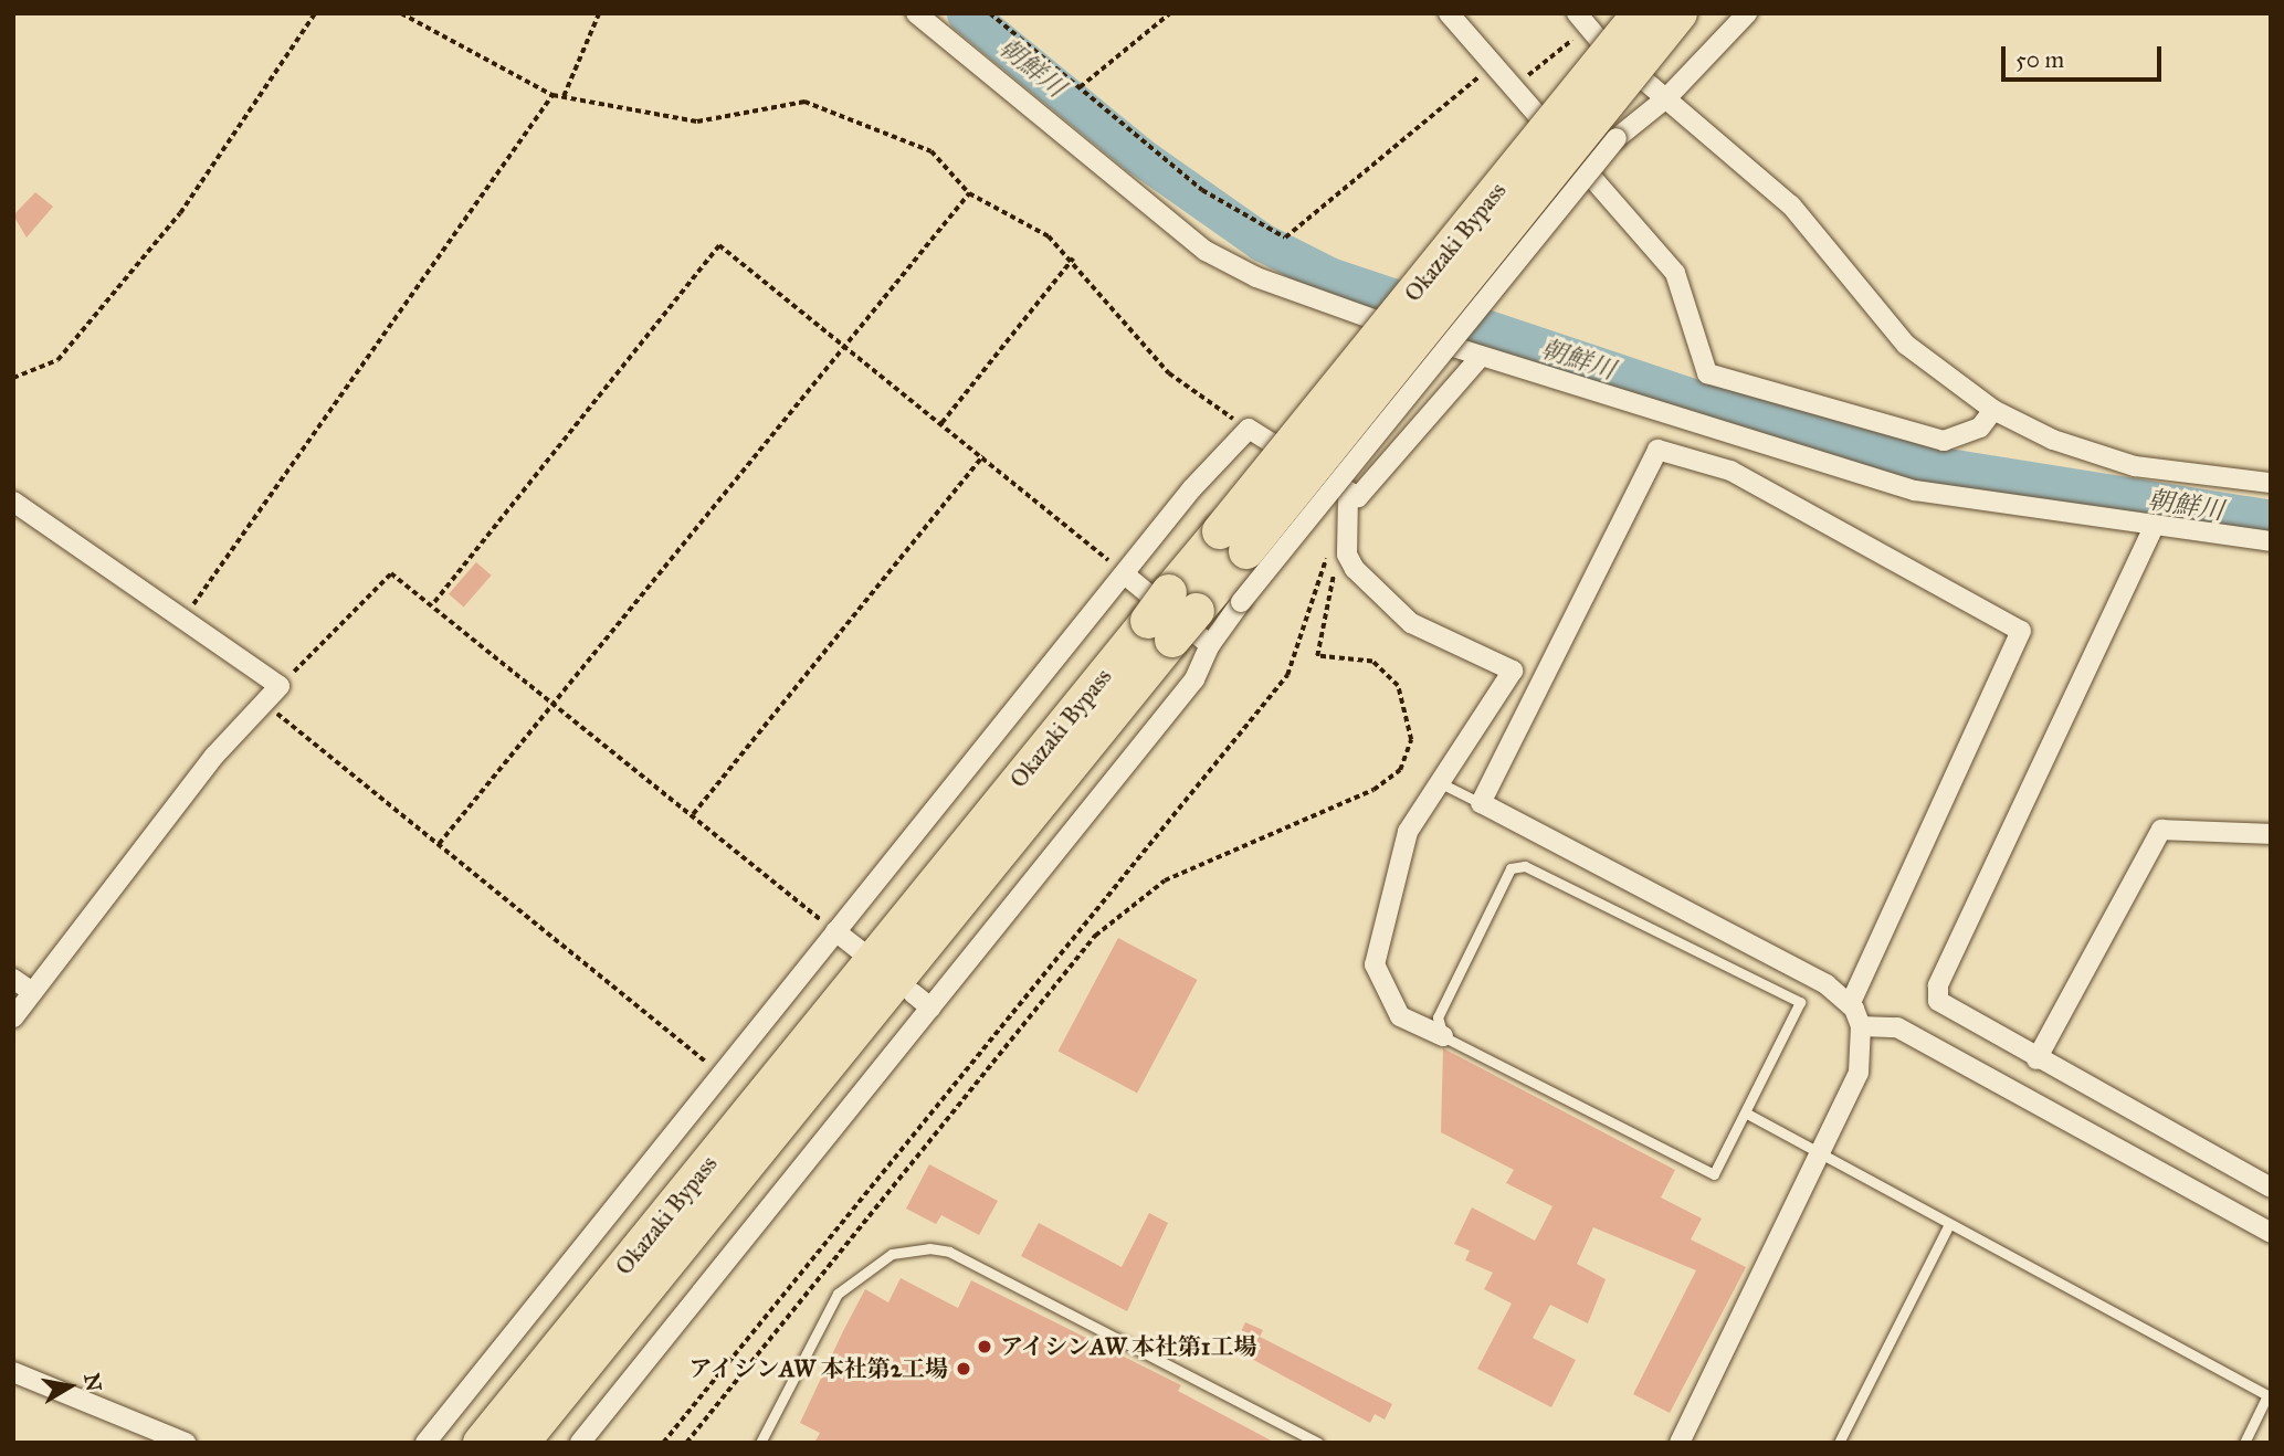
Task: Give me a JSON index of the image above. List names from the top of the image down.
{
  "streets": {
    "highway": ["Okazaki Bypass"]
  },
  "water": ["朝鮮川"],
  "places": ["アイシンAW 本社第1工場", "アイシンAW 本社第2工場"],
  "scale_bar": "50 m",
  "north": "right"
}
